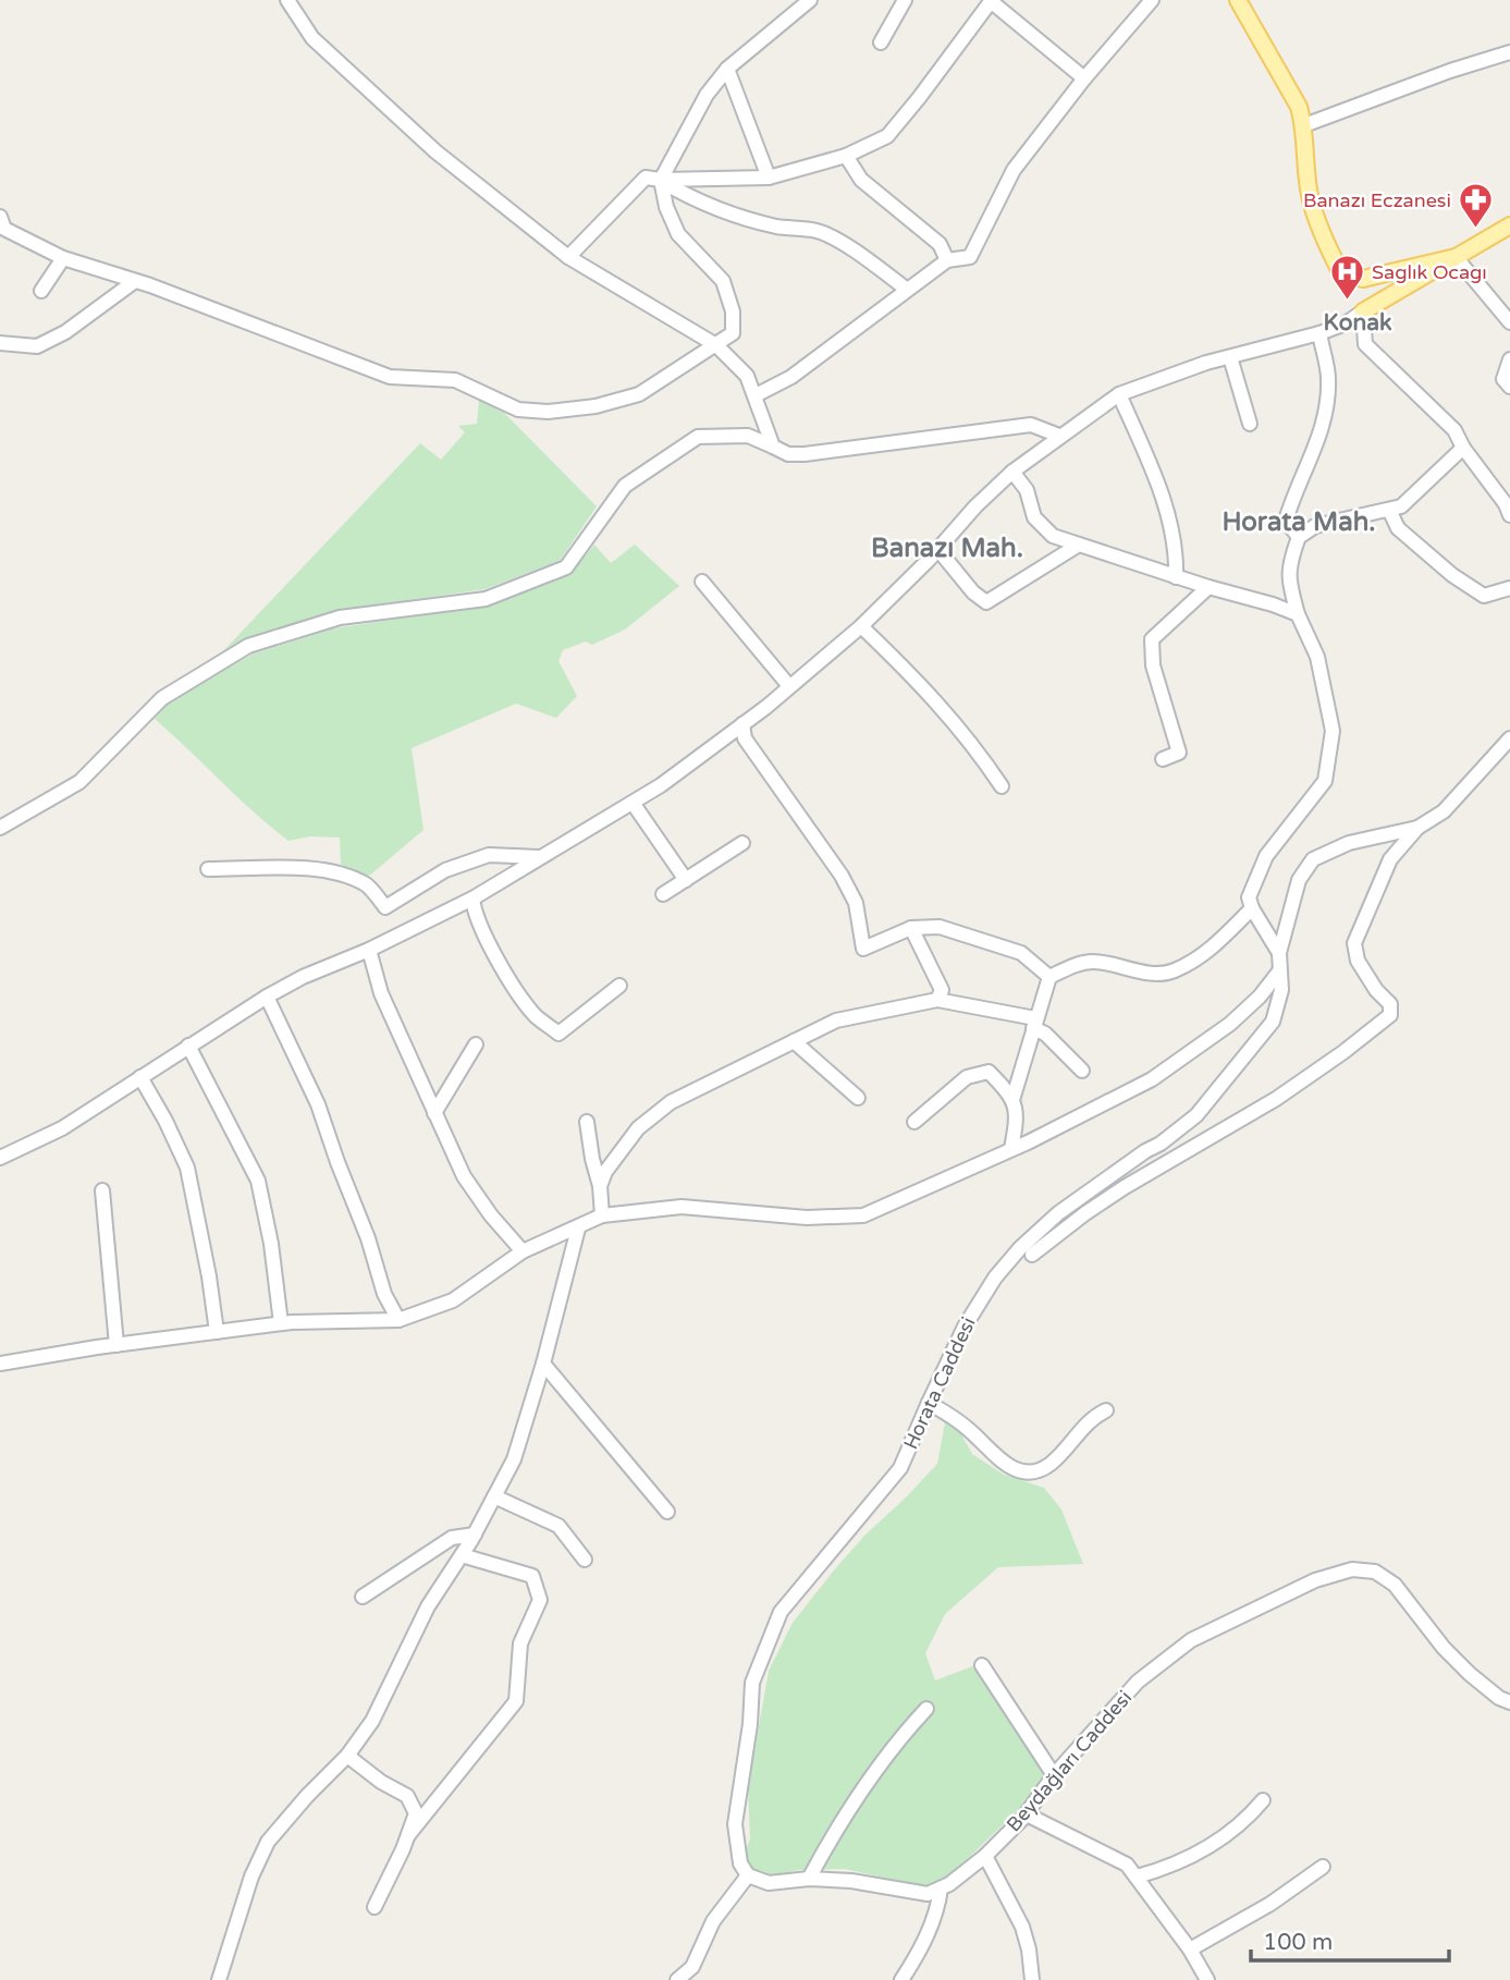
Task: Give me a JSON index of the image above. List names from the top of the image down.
{
  "streets": {
    "street": ["Horata Caddesi", "Beydağları Caddesi"]
  },
  "districts": ["Konak", "Horata Mah.", "Banazı Mah."],
  "places": {
    "pharmacy": ["Banazı Eczanesi"],
    "hospital": ["Saglık Ocagı"]
  },
  "scale_bar": "100 m"
}
